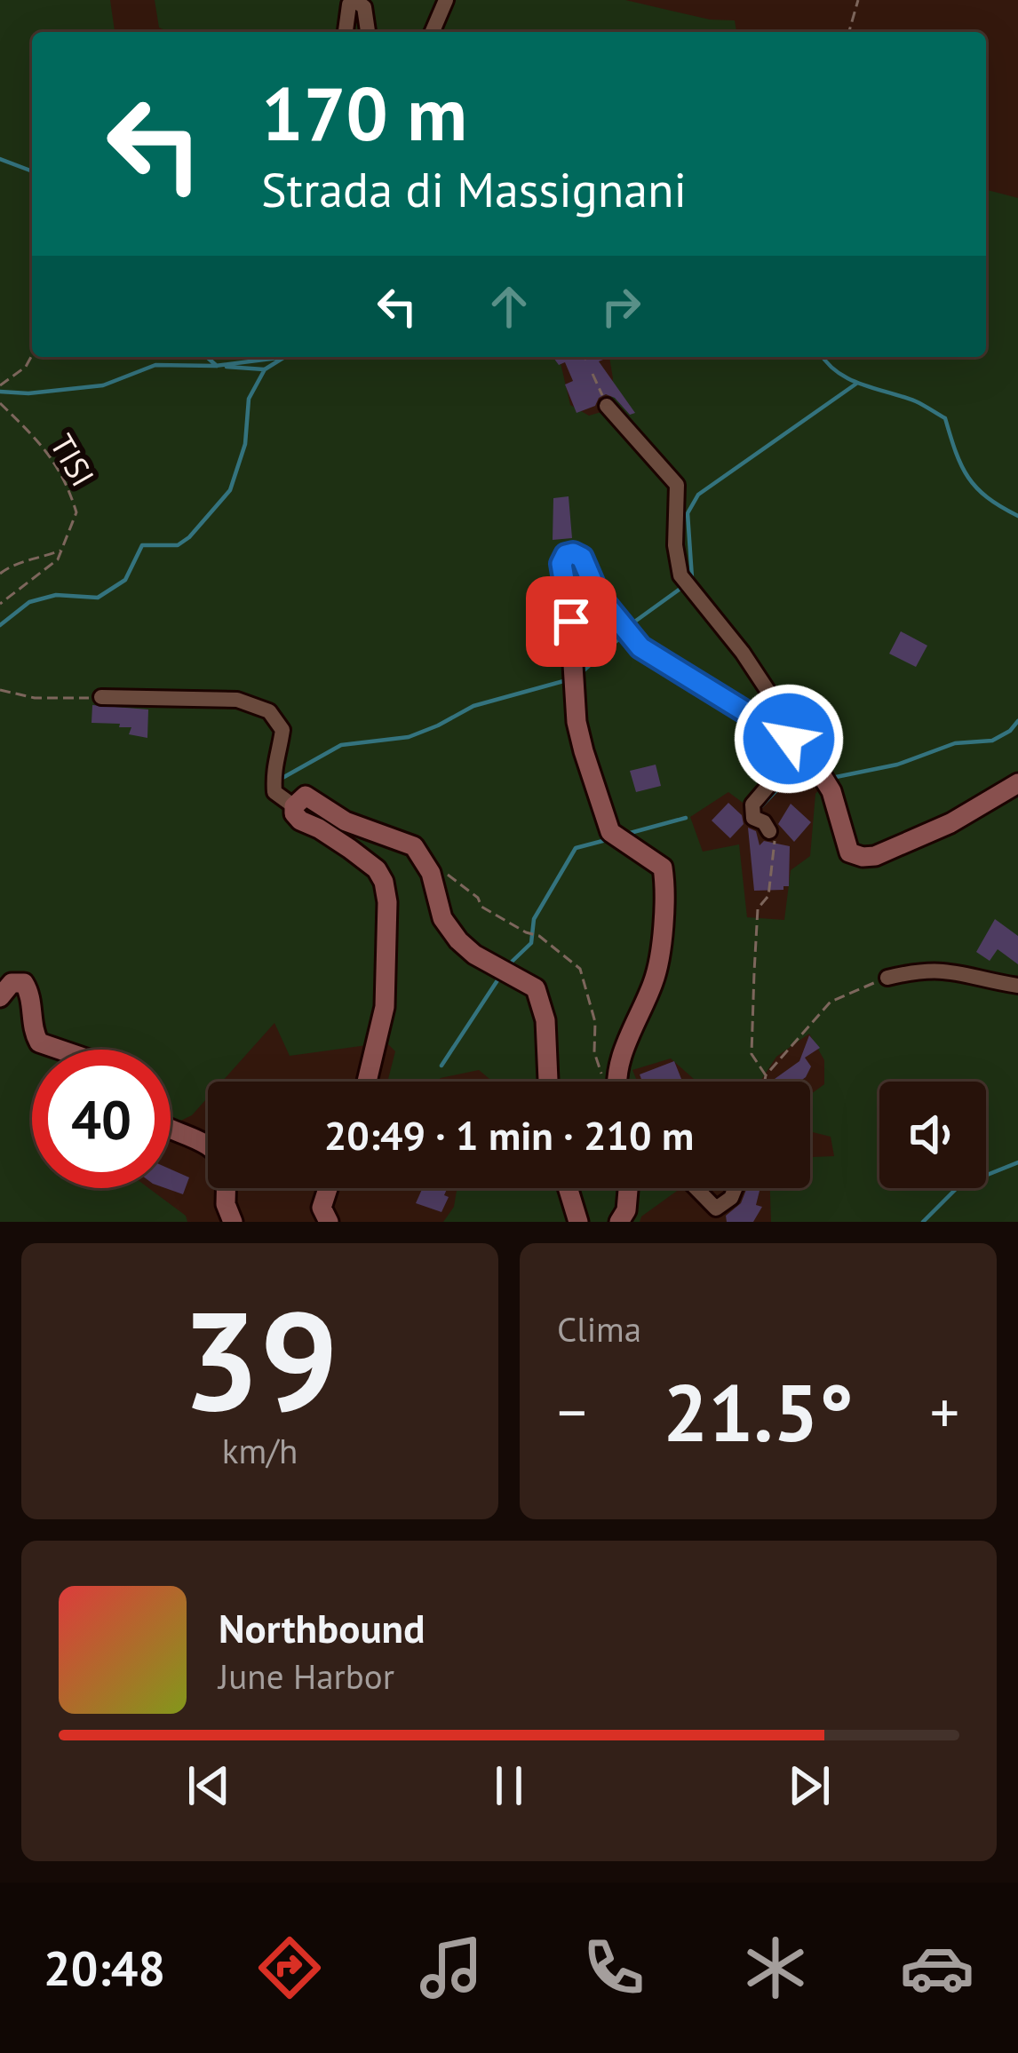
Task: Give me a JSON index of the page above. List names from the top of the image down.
{
  "streets": {
    "path": ["TISI"]
  },
  "page": {
    "turn": ["170 m", "Strada di Massignani"],
    "limit": "40",
    "trip": "20:49 · 1 min · 210 m",
    "tile": [
      ["39", "km/h"],
      "Clima"
    ],
    "heat": ["−", "21.5°", "+"],
    "song": ["Northbound", "June Harbor"],
    "tabs": "20:48"
  }
}
